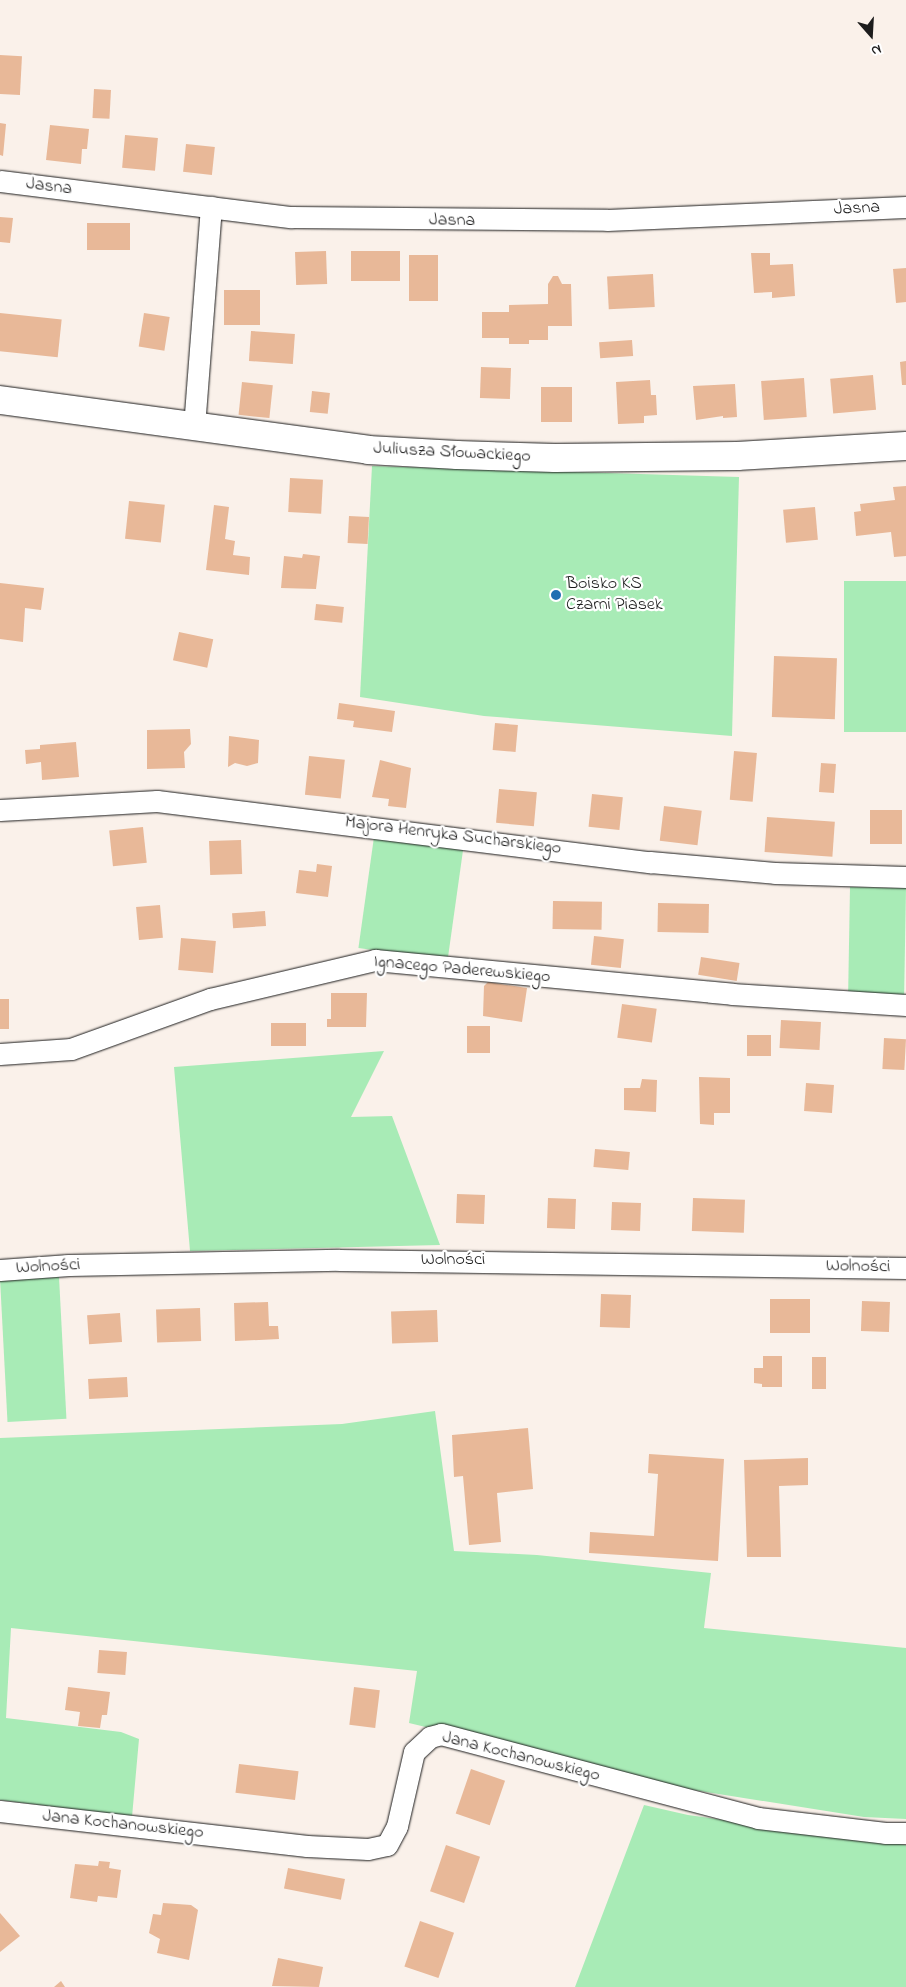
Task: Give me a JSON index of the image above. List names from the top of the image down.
{
  "streets": {
    "street": [
      "Jasna",
      "Juliusza Słowackiego",
      "Majora Henryka Sucharskiego",
      "Ignacego Paderewskiego",
      "Wolności",
      "Jana Kochanowskiego"
    ]
  },
  "places": ["Boisko KS Czarni Piasek"],
  "north": "bottom"
}
